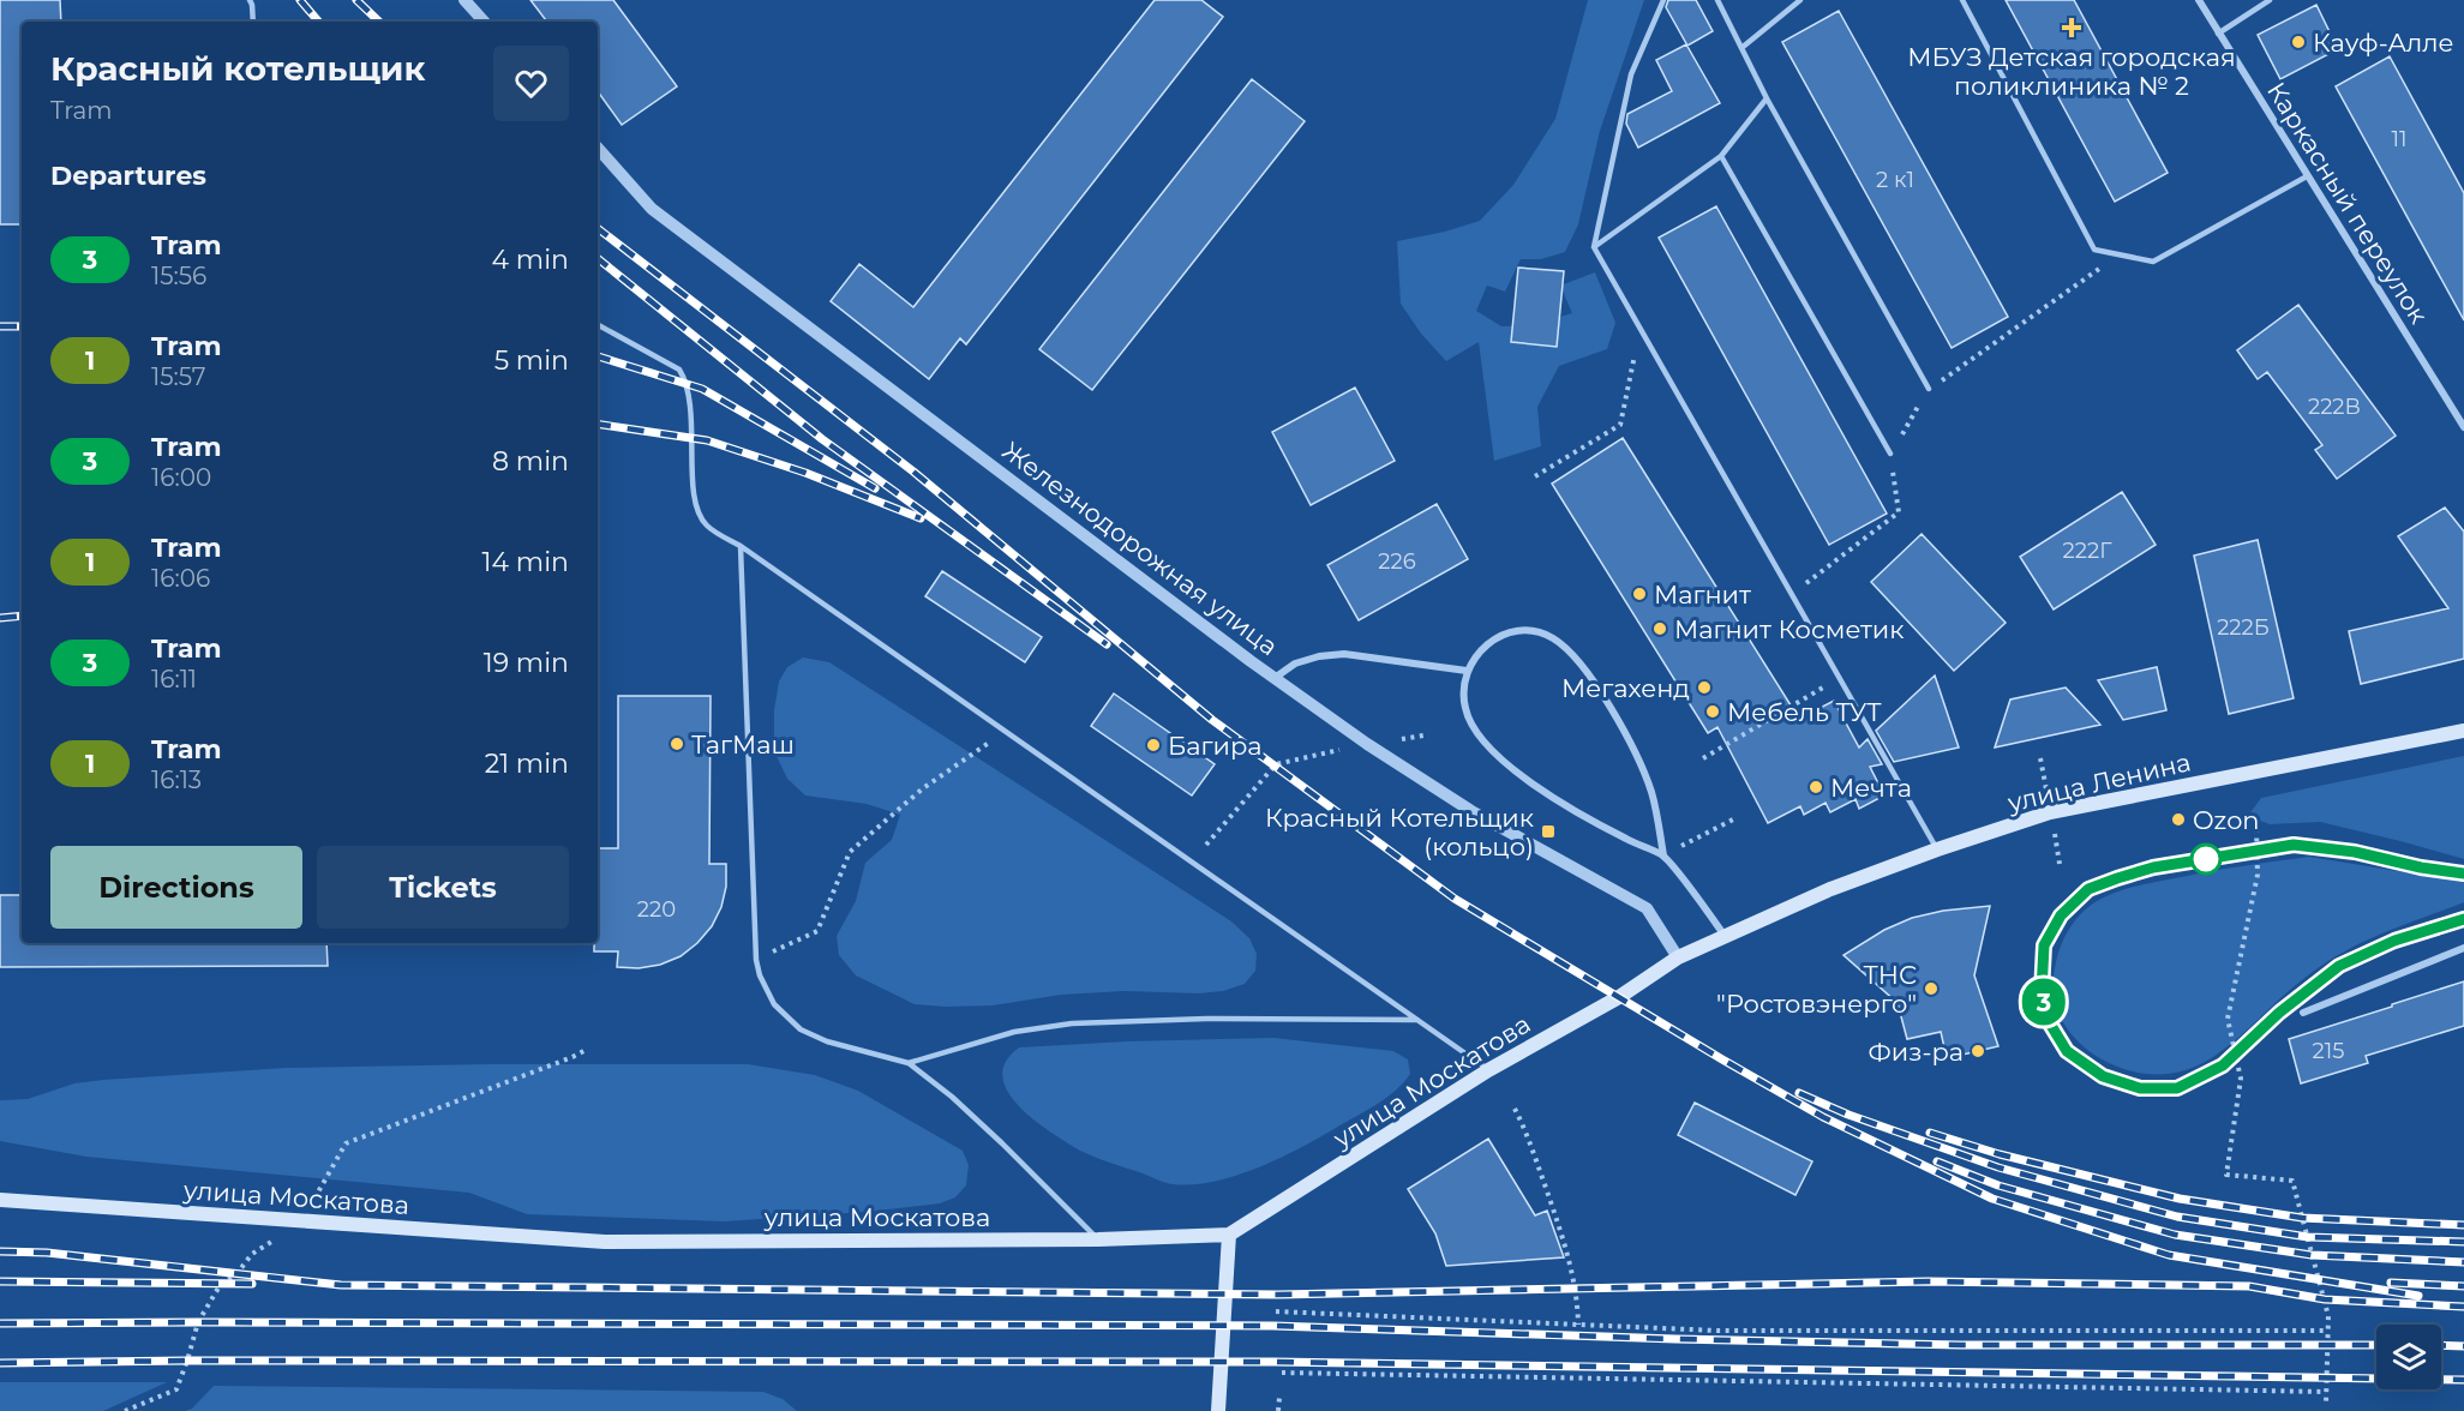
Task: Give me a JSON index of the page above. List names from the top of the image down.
{
  "streets": {
    "main road": ["улица Ленина", "улица Москатова"],
    "street": ["Каркасный переулок", "Железнодорожная улица"]
  },
  "crossings": [
    ["Железнодорожная улица", "улица Ленина"],
    ["Железнодорожная улица", "улица Москатова"],
    ["улица Ленина", "улица Москатова"]
  ],
  "places": {
    "health": ["МБУЗ Детская городская поликлиника № 2"],
    "other": [
      "Кауф-Алле",
      "Магнит",
      "Магнит Косметик",
      "Мегахенд",
      "Мебель ТУТ",
      "ТагМаш",
      "Багира",
      "Мечта",
      "Ozon",
      "ТНС \"Ростовэнерго\"",
      "Физ-ра"
    ],
    "transit": ["Красный Котельщик (кольцо)"]
  },
  "lines": ["tram line 3"],
  "house_numbers": [
    "11",
    "2 к1",
    "222В",
    "222Г",
    "226",
    "222Б",
    "220",
    "215"
  ],
  "page": {
    "on_map": "3",
    "heading": [
      ["Красный котельщик", "Tram"],
      "Departures"
    ],
    "list": [
      {
        "mark": "3",
        "name": "Tram",
        "note": "15:56",
        "value": "4 min"
      },
      {
        "mark": "1",
        "name": "Tram",
        "note": "15:57",
        "value": "5 min"
      },
      {
        "mark": "3",
        "name": "Tram",
        "note": "16:00",
        "value": "8 min"
      },
      {
        "mark": "1",
        "name": "Tram",
        "note": "16:06",
        "value": "14 min"
      },
      {
        "mark": "3",
        "name": "Tram",
        "note": "16:11",
        "value": "19 min"
      },
      {
        "mark": "1",
        "name": "Tram",
        "note": "16:13",
        "value": "21 min"
      }
    ],
    "buttons": ["Directions", "Tickets"]
  }
}
